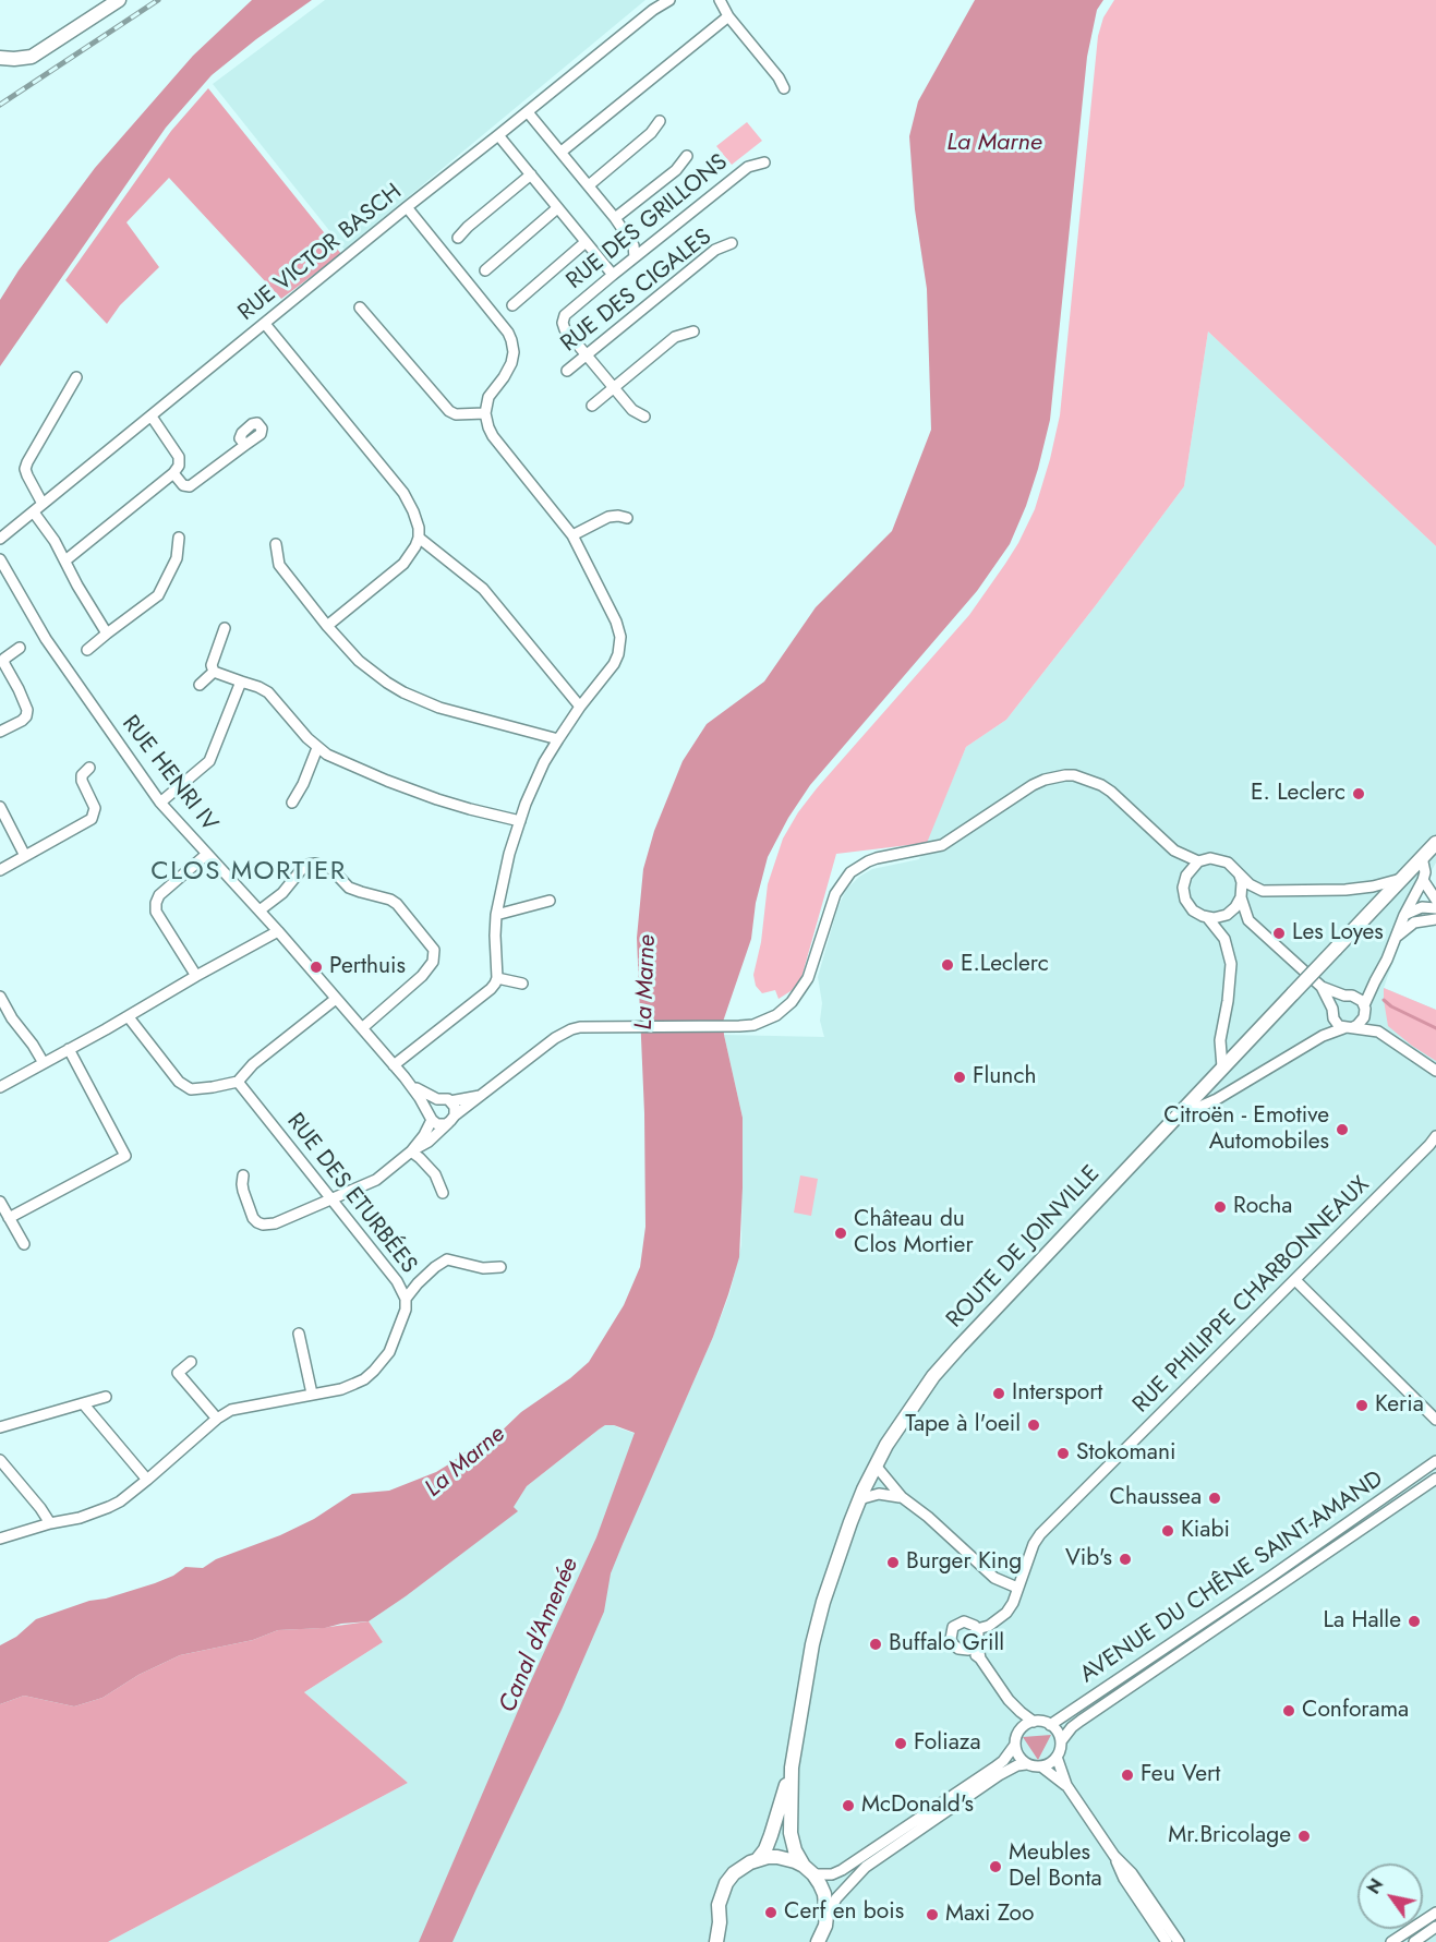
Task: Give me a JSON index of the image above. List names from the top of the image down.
{
  "streets": {
    "main road": ["ROUTE DE JOINVILLE"],
    "street": [
      "RUE DES GRILLONS",
      "RUE VICTOR BASCH",
      "RUE DES CIGALES",
      "RUE HENRI IV",
      "RUE DES ETURBÉES",
      "RUE PHILIPPE CHARBONNEAUX",
      "AVENUE DU CHÊNE SAINT-AMAND"
    ]
  },
  "crossings": [
    ["RUE DES GRILLONS", "RUE DES CIGALES"]
  ],
  "districts": ["CLOS MORTIER"],
  "water": ["La Marne", "Canal d'Amenée"],
  "places": [
    "E. Leclerc",
    "Les Loyes",
    "E.Leclerc",
    "Perthuis",
    "Flunch",
    "Citroën - Emotive Automobiles",
    "Rocha",
    "Château du Clos Mortier",
    "Intersport",
    "Keria",
    "Tape à l'oeil",
    "Stokomani",
    "Chaussea",
    "Kiabi",
    "Vib's",
    "Burger King",
    "La Halle",
    "Buffalo Grill",
    "Conforama",
    "Foliaza",
    "Feu Vert",
    "McDonald's",
    "Mr.Bricolage",
    "Meubles Del Bonta",
    "Cerf en bois",
    "Maxi Zoo"
  ],
  "north": "top left"
}
